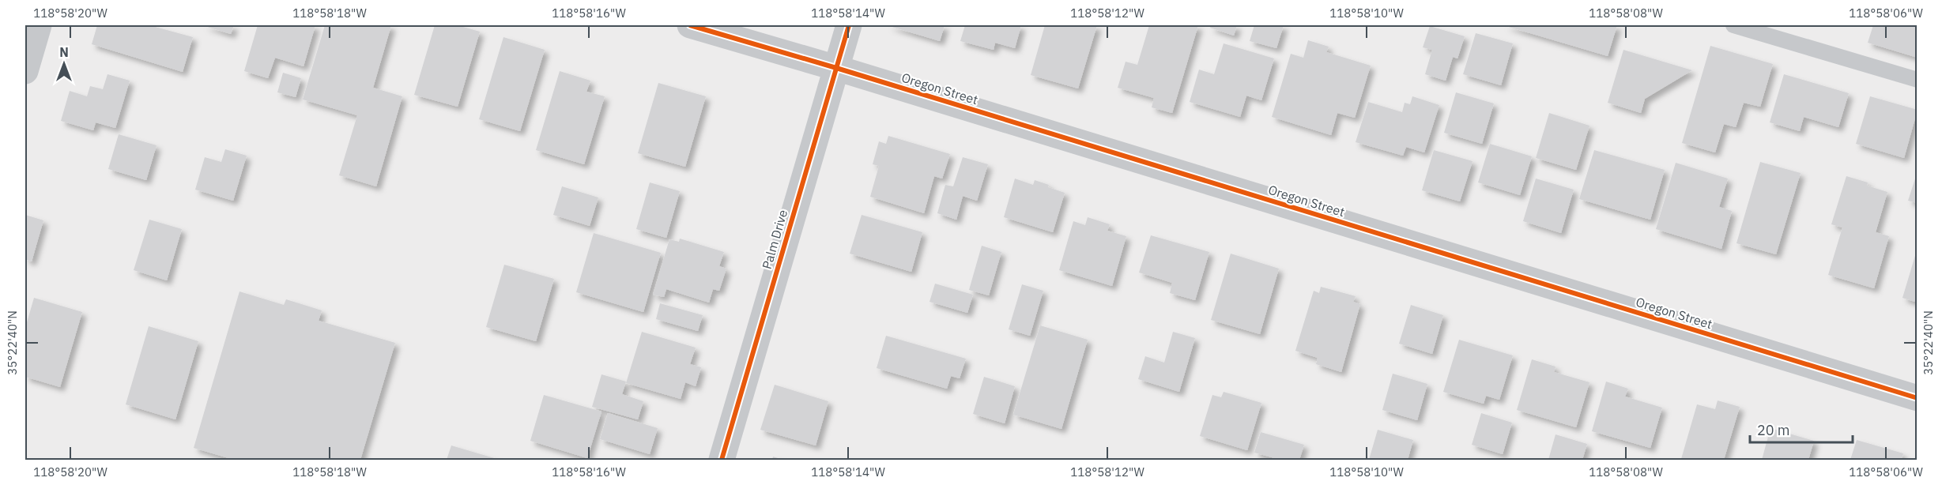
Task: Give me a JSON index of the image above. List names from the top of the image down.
{
  "streets": {
    "street": ["Oregon Street", "Palm Drive"]
  },
  "crossings": [
    ["Oregon Street", "Palm Drive"]
  ],
  "scale_bar": "20 m",
  "north": "top",
  "coordinates": [
    "118°58'20\"W",
    "118°58'18\"W",
    "118°58'16\"W",
    "118°58'14\"W",
    "118°58'12\"W",
    "118°58'10\"W",
    "118°58'08\"W",
    "118°58'06\"W",
    "35°22'40\"N"
  ]
}
